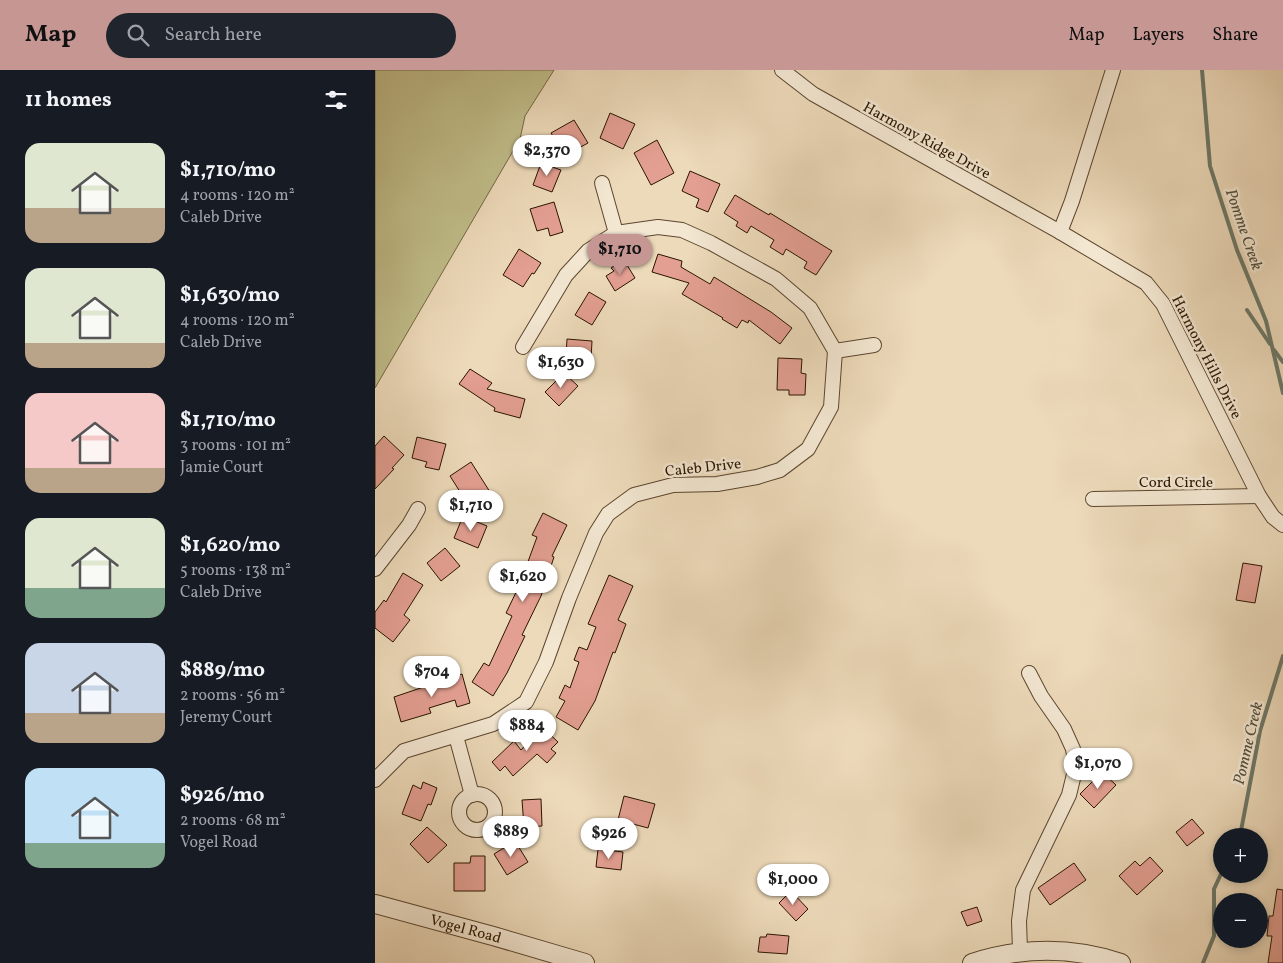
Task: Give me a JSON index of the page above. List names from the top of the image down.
{
  "streets": {
    "street": [
      "Harmony Ridge Drive",
      "Harmony Hills Drive",
      "Caleb Drive",
      "Cord Circle",
      "Vogel Road"
    ]
  },
  "crossings": [
    ["Harmony Ridge Drive", "Harmony Hills Drive"],
    ["Harmony Hills Drive", "Cord Circle"]
  ],
  "water": ["Pomme Creek"],
  "page": {
    "header": "Map",
    "search": "Search here",
    "nav": ["Map", "Layers", "Share"],
    "heading": "11 homes",
    "list": [
      {
        "name": "$1,710/mo",
        "note": "4 rooms · 120 m² · Caleb Drive"
      },
      {
        "name": "$1,630/mo",
        "note": "4 rooms · 120 m² · Caleb Drive"
      },
      {
        "name": "$1,710/mo",
        "note": "3 rooms · 101 m² · Jamie Court"
      },
      {
        "name": "$1,620/mo",
        "note": "5 rooms · 138 m² · Caleb Drive"
      },
      {
        "name": "$889/mo",
        "note": "2 rooms · 56 m² · Jeremy Court"
      },
      {
        "name": "$926/mo",
        "note": "2 rooms · 68 m² · Vogel Road"
      }
    ],
    "price": [
      "$2,370",
      "$1,710",
      "$1,630",
      "$1,710",
      "$1,620",
      "$704",
      "$884",
      "$1,070",
      "$889",
      "$926",
      "$1,000"
    ],
    "map_buttons": ["+", "−"]
  }
}
